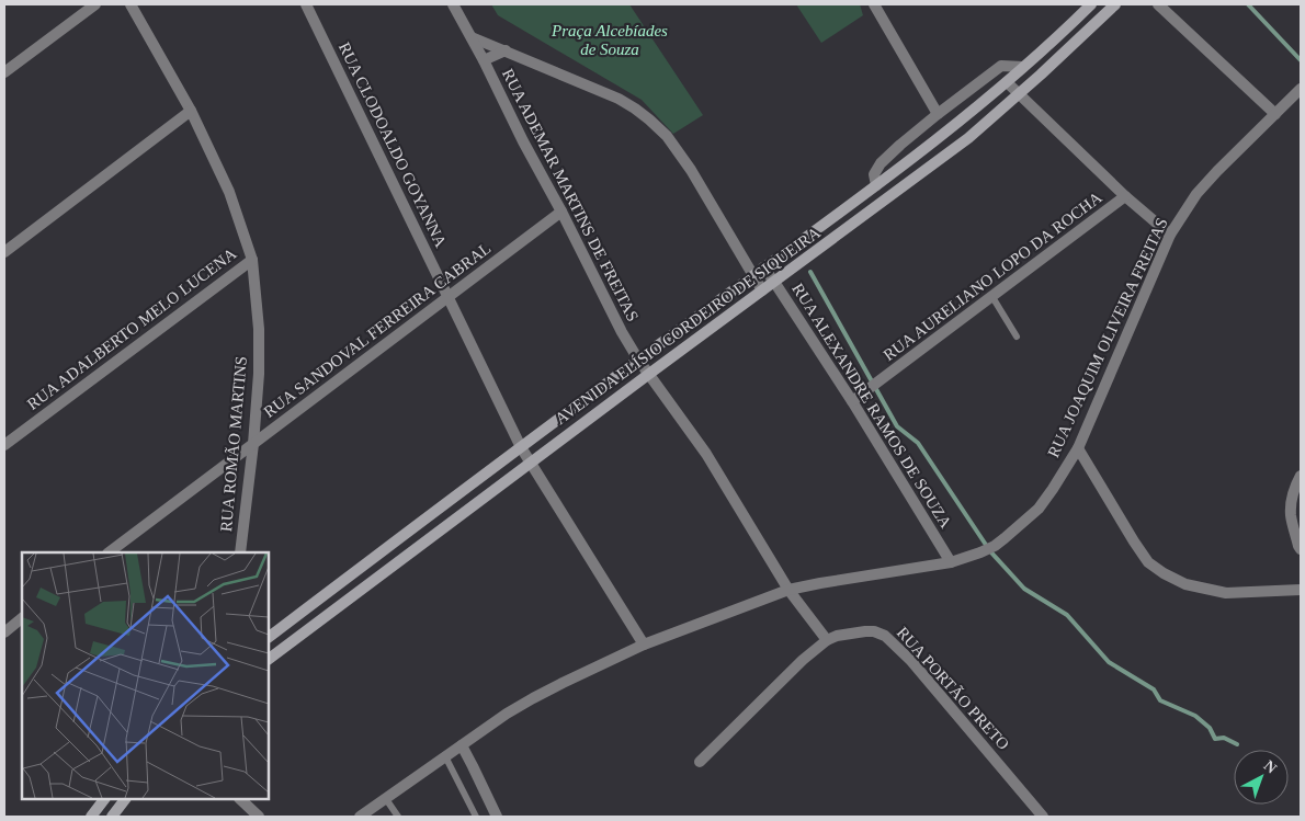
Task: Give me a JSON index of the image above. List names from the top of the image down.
{
  "streets": {
    "main road": ["AVENIDA ELÍSIO CORDEIRO DE SIQUEIRA"],
    "street": [
      "RUA CLODOALDO GOYANNA",
      "RUA ADEMAR MARTINS DE FREITAS",
      "RUA AURELIANO LOPO DA ROCHA",
      "RUA ADALBERTO MELO LUCENA",
      "RUA SANDOVAL FERREIRA CABRAL",
      "RUA JOAQUIM OLIVEIRA FREITAS",
      "RUA ALEXANDRE RAMOS DE SOUZA",
      "RUA ROMÃO MARTINS",
      "RUA PORTÃO PRETO"
    ]
  },
  "crossings": [
    ["RUA CLODOALDO GOYANNA", "AVENIDA ELÍSIO CORDEIRO DE SIQUEIRA"],
    ["RUA CLODOALDO GOYANNA", "RUA SANDOVAL FERREIRA CABRAL"],
    ["RUA CLODOALDO GOYANNA", "RUA JOAQUIM OLIVEIRA FREITAS"],
    ["RUA ADEMAR MARTINS DE FREITAS", "AVENIDA ELÍSIO CORDEIRO DE SIQUEIRA"],
    ["RUA ADEMAR MARTINS DE FREITAS", "RUA SANDOVAL FERREIRA CABRAL"],
    ["RUA ADEMAR MARTINS DE FREITAS", "RUA JOAQUIM OLIVEIRA FREITAS"],
    ["RUA ADEMAR MARTINS DE FREITAS", "RUA PORTÃO PRETO"],
    ["RUA AURELIANO LOPO DA ROCHA", "RUA ALEXANDRE RAMOS DE SOUZA"],
    ["AVENIDA ELÍSIO CORDEIRO DE SIQUEIRA", "RUA ALEXANDRE RAMOS DE SOUZA"],
    ["RUA ADALBERTO MELO LUCENA", "RUA ROMÃO MARTINS"],
    ["RUA SANDOVAL FERREIRA CABRAL", "RUA ROMÃO MARTINS"],
    ["RUA JOAQUIM OLIVEIRA FREITAS", "RUA ALEXANDRE RAMOS DE SOUZA"]
  ],
  "parks": ["Praça Alcebíades de Souza"],
  "north": "top right"
}
